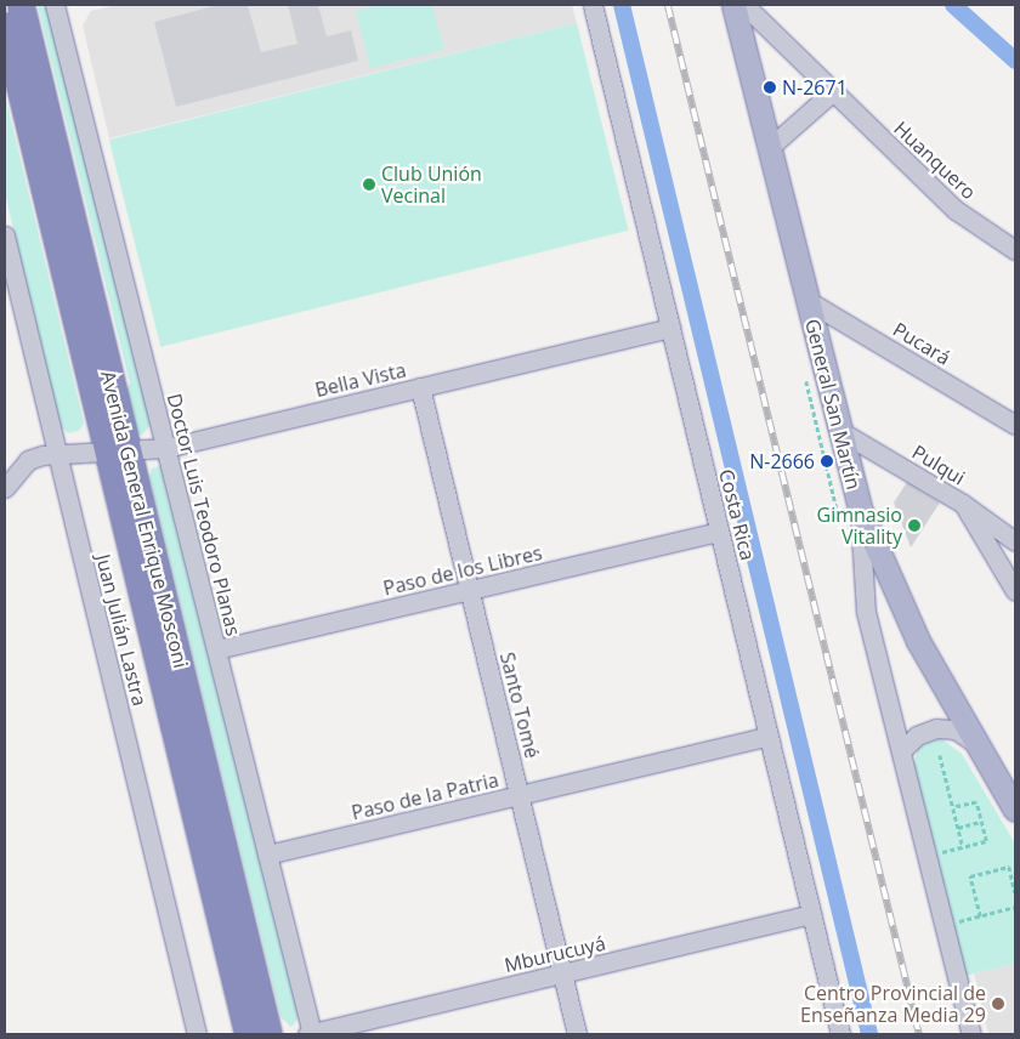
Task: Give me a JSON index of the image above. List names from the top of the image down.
{
  "streets": {
    "highway": ["Avenida General Enrique Mosconi"],
    "main road": ["General San Martín"],
    "street": [
      "Huanquero",
      "Pucará",
      "Bella Vista",
      "Pulqui",
      "Doctor Luis Teodoro Planas",
      "Costa Rica",
      "Paso de los Libres",
      "Juan Julián Lastra",
      "Santo Tomé",
      "Paso de la Patria",
      "Mburucuyá"
    ]
  },
  "crossings": [
    ["Pucará", "General San Martín"],
    ["Bella Vista", "Doctor Luis Teodoro Planas"],
    ["Bella Vista", "Costa Rica"],
    ["Bella Vista", "Avenida General Enrique Mosconi"],
    ["Bella Vista", "Juan Julián Lastra"],
    ["Bella Vista", "Santo Tomé"],
    ["General San Martín", "Pulqui"],
    ["Doctor Luis Teodoro Planas", "Paso de los Libres"],
    ["Doctor Luis Teodoro Planas", "Paso de la Patria"],
    ["Doctor Luis Teodoro Planas", "Mburucuyá"],
    ["Costa Rica", "Paso de los Libres"],
    ["Costa Rica", "Paso de la Patria"],
    ["Costa Rica", "Mburucuyá"],
    ["Paso de los Libres", "Santo Tomé"],
    ["Santo Tomé", "Paso de la Patria"],
    ["Santo Tomé", "Mburucuyá"]
  ],
  "places": [
    "N-2671",
    "Club Unión Vecinal",
    "N-2666",
    "Gimnasio Vitality",
    "Centro Provincial de Enseñanza Media 29"
  ]
}
